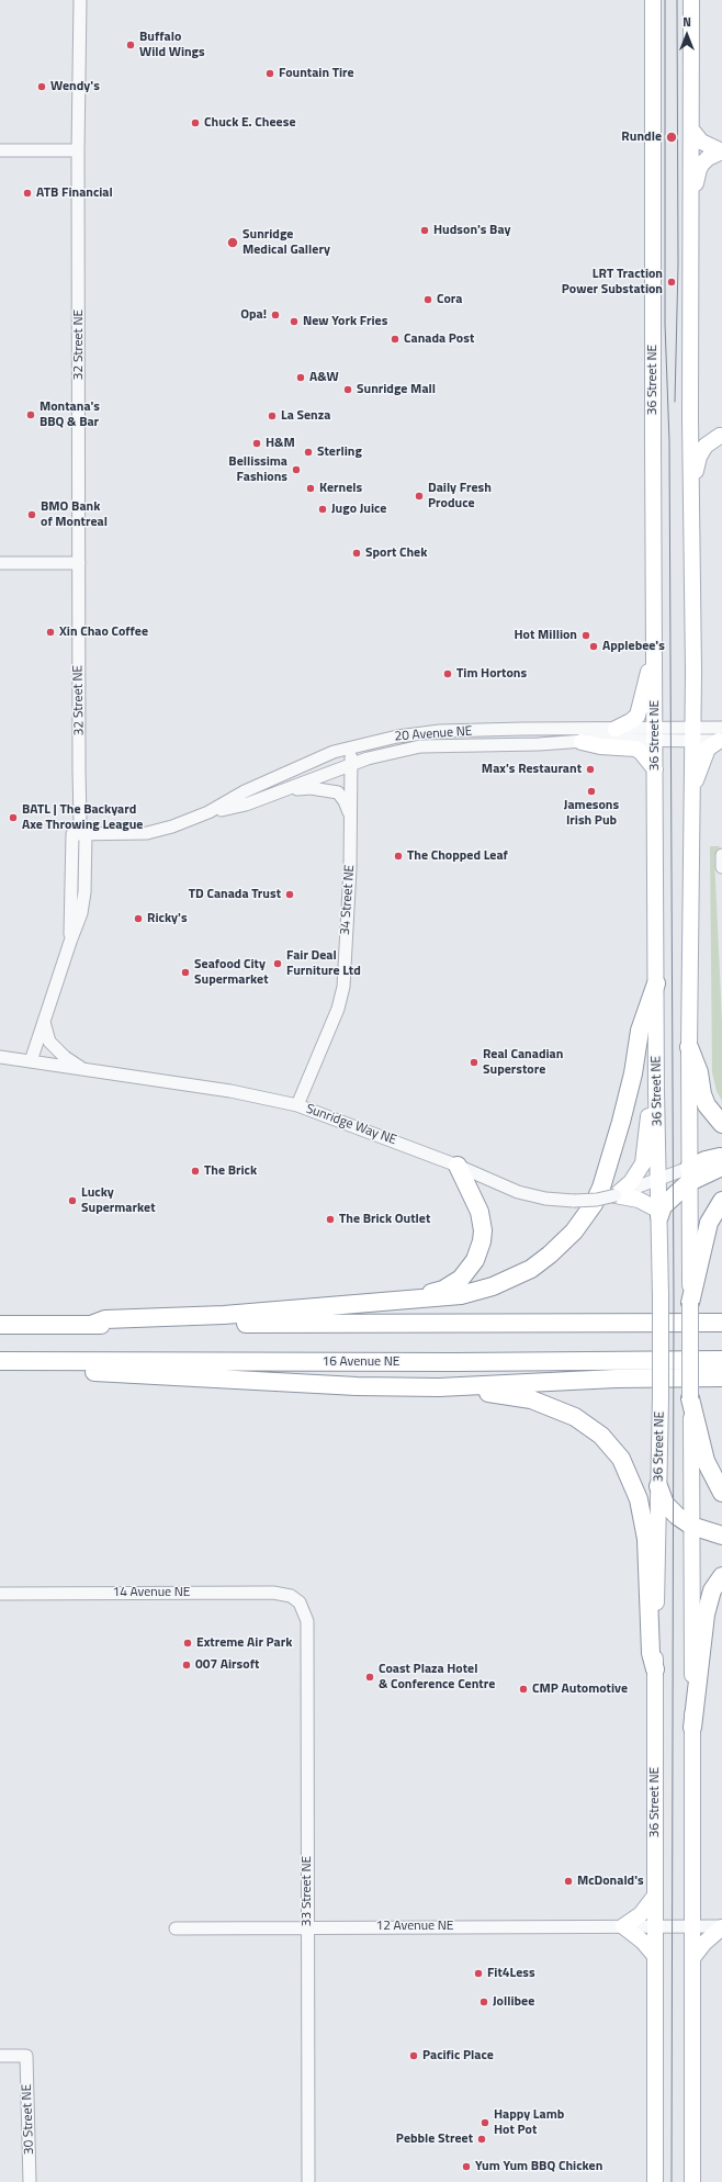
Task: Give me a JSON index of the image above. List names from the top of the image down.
{
  "streets": {
    "highway": ["16 Avenue NE"],
    "main road": ["36 Street NE"],
    "street": [
      "32 Street NE",
      "20 Avenue NE",
      "34 Street NE",
      "Sunridge Way NE",
      "14 Avenue NE",
      "33 Street NE",
      "12 Avenue NE",
      "30 Street NE"
    ]
  },
  "crossings": [
    ["32 Street NE", "20 Avenue NE"],
    ["32 Street NE", "Sunridge Way NE"],
    ["36 Street NE", "20 Avenue NE"],
    ["36 Street NE", "Sunridge Way NE"],
    ["36 Street NE", "12 Avenue NE"],
    ["20 Avenue NE", "34 Street NE"],
    ["34 Street NE", "Sunridge Way NE"],
    ["14 Avenue NE", "33 Street NE"],
    ["33 Street NE", "12 Avenue NE"]
  ],
  "places": [
    "Buffalo Wild Wings",
    "Fountain Tire",
    "Wendy's",
    "Chuck E. Cheese",
    "Rundle",
    "ATB Financial",
    "Hudson's Bay",
    "Sunridge Medical Gallery",
    "LRT Traction Power Substation",
    "Cora",
    "Opa!",
    "New York Fries",
    "Canada Post",
    "A&W",
    "Sunridge Mall",
    "Montana's BBQ & Bar",
    "La Senza",
    "H&M",
    "Sterling",
    "Bellissima Fashions",
    "Kernels",
    "Daily Fresh Produce",
    "Jugo Juice",
    "BMO Bank of Montreal",
    "Sport Chek",
    "Xin Chao Coffee",
    "Hot Million",
    "Applebee's",
    "Tim Hortons",
    "Max's Restaurant",
    "Jamesons Irish Pub",
    "BATL | The Backyard Axe Throwing League",
    "The Chopped Leaf",
    "TD Canada Trust",
    "Ricky's",
    "Fair Deal Furniture Ltd",
    "Seafood City Supermarket",
    "Real Canadian Superstore",
    "The Brick",
    "Lucky Supermarket",
    "The Brick Outlet",
    "Extreme Air Park",
    "007 Airsoft",
    "Coast Plaza Hotel & Conference Centre",
    "CMP Automotive",
    "McDonald's",
    "Fit4Less",
    "Jollibee",
    "Pacific Place",
    "Happy Lamb Hot Pot",
    "Pebble Street",
    "Yum Yum BBQ Chicken"
  ],
  "north": "top"
}
